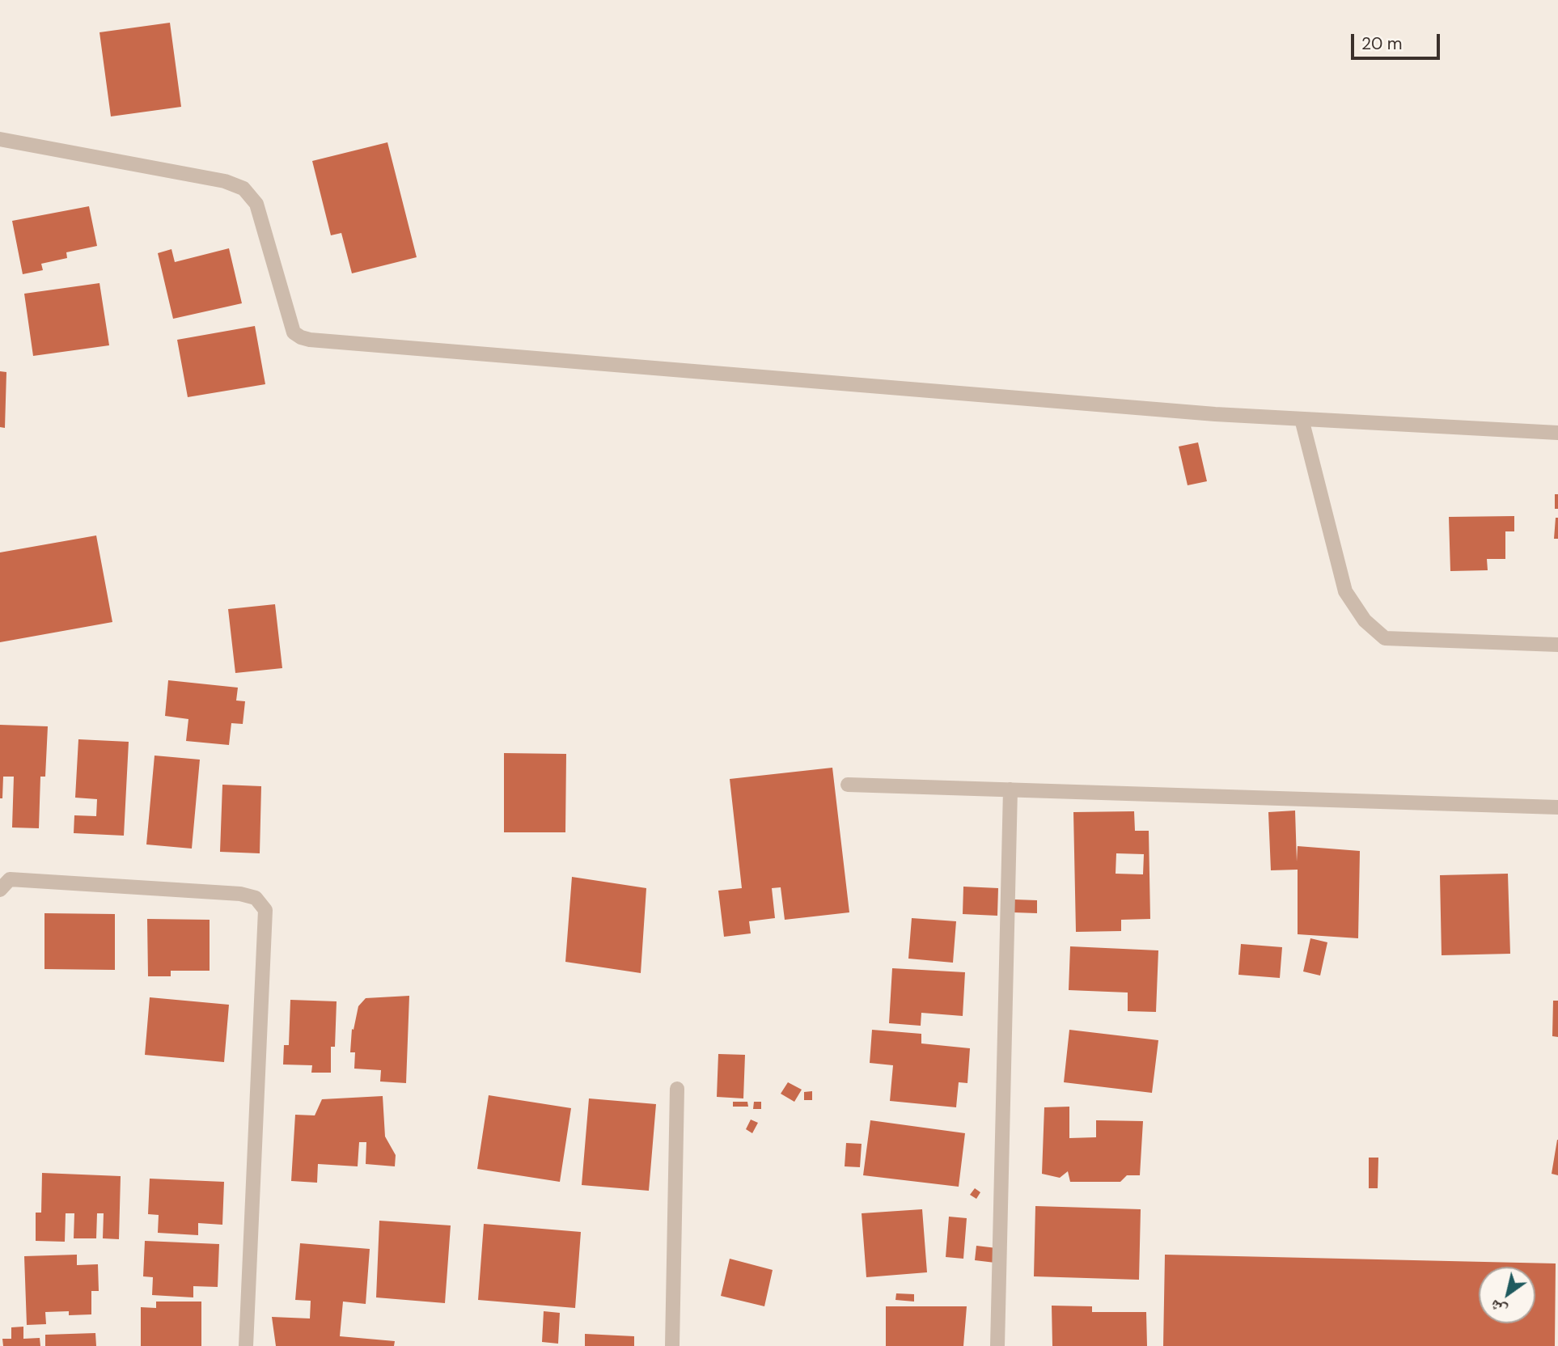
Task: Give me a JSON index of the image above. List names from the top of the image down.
{
  "scale_bar": "20 m",
  "north": "bottom left"
}
